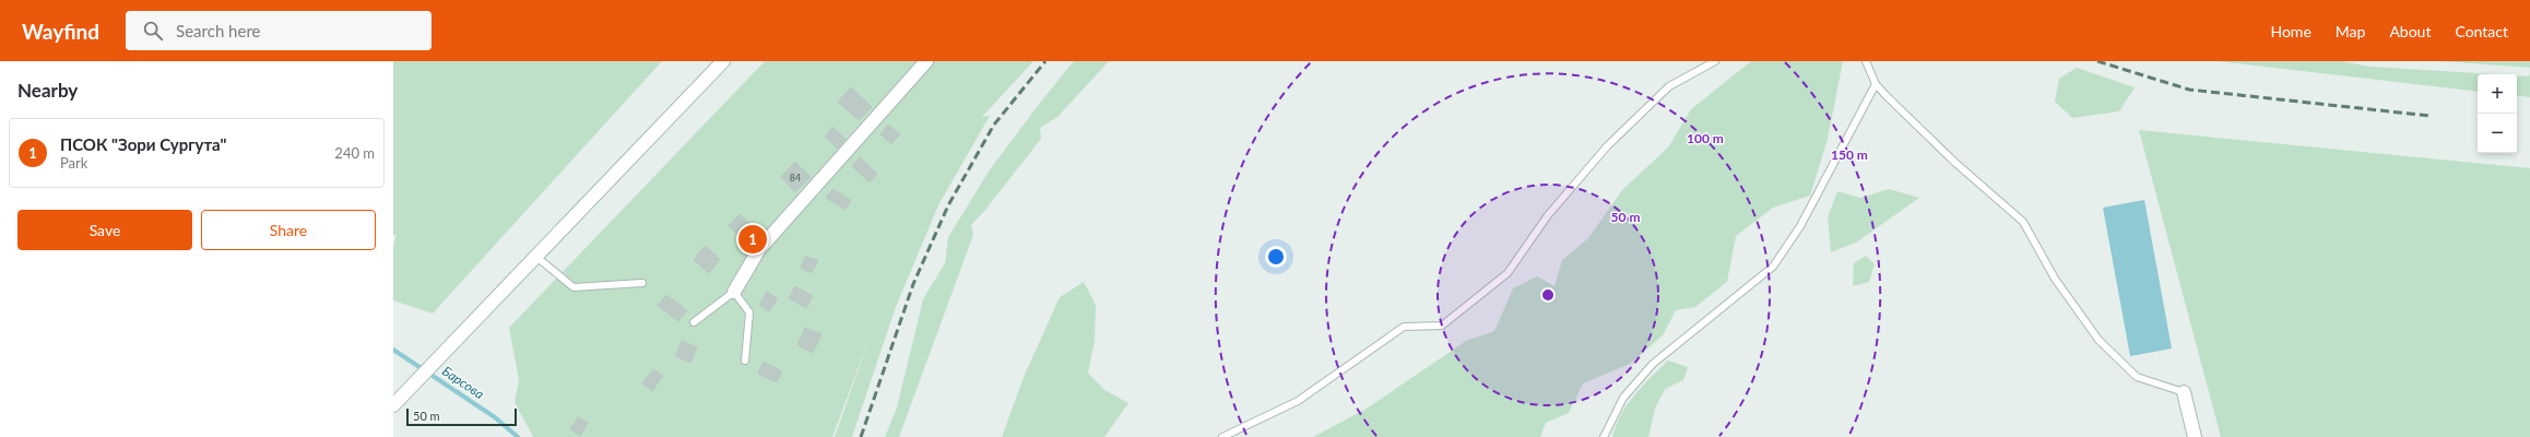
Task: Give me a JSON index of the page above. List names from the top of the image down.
{
  "water": ["Барсова"],
  "house_numbers": ["84"],
  "scale_bar": "50 m",
  "page": {
    "header": "Wayfind",
    "search": "Search here",
    "nav": [
      "Home",
      "Map",
      "About",
      "Contact"
    ],
    "heading": "Nearby",
    "map_buttons": ["+", "−"],
    "list": [
      {
        "mark": "1",
        "name": "ПСОК \"Зори Сургута\"",
        "note": "Park",
        "value": "240 m"
      }
    ],
    "buttons": ["Save", "Share"],
    "pins": "1",
    "scale": "50 m"
  },
  "rings": ["100 m", "150 m", "50 m"]
}
